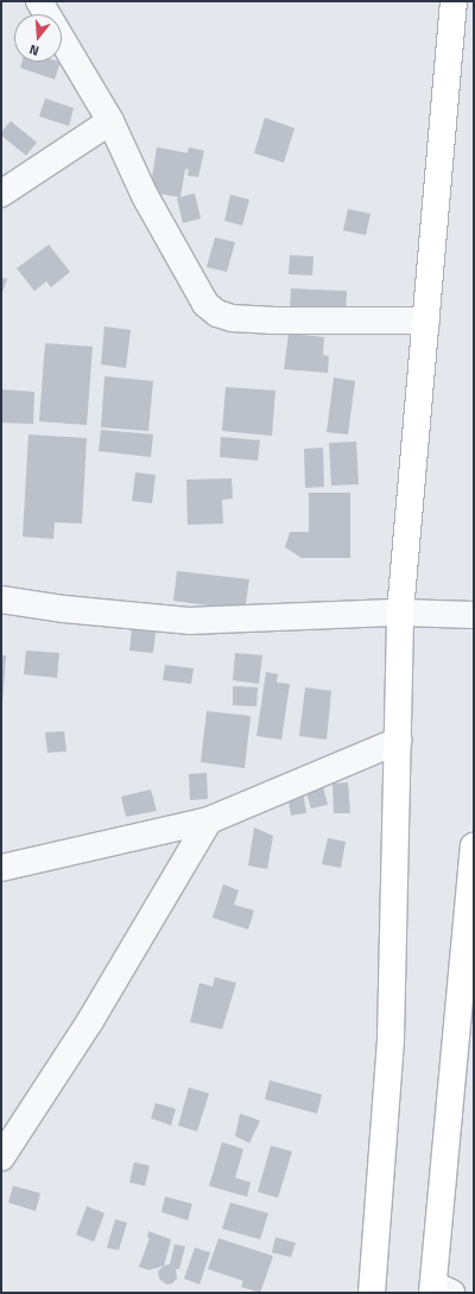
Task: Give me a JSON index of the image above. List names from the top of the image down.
{
  "north": "bottom"
}
